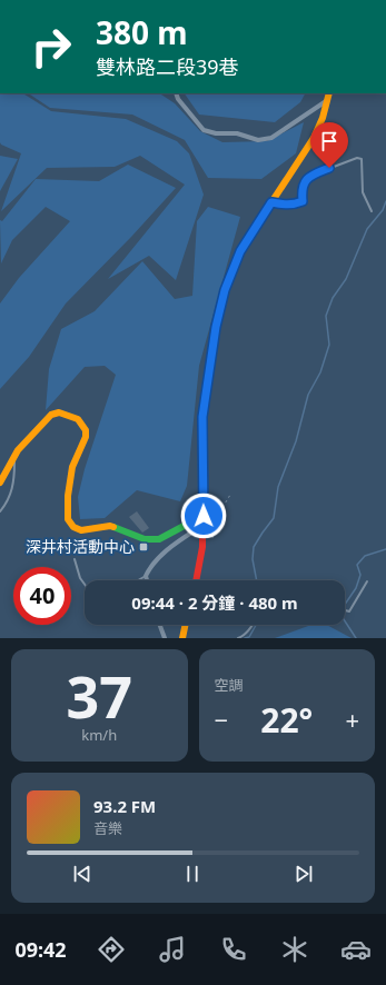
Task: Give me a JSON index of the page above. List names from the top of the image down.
{
  "places": {
    "transit": ["深井村活動中心"]
  },
  "page": {
    "turn": ["380 m", "雙林路二段39巷"],
    "limit": "40",
    "trip": "09:44 · 2 分鐘 · 480 m",
    "tile": [
      ["37", "km/h"],
      "空調"
    ],
    "heat": ["−", "22°", "+"],
    "song": ["93.2 FM", "音樂"],
    "tabs": "09:42"
  }
}
